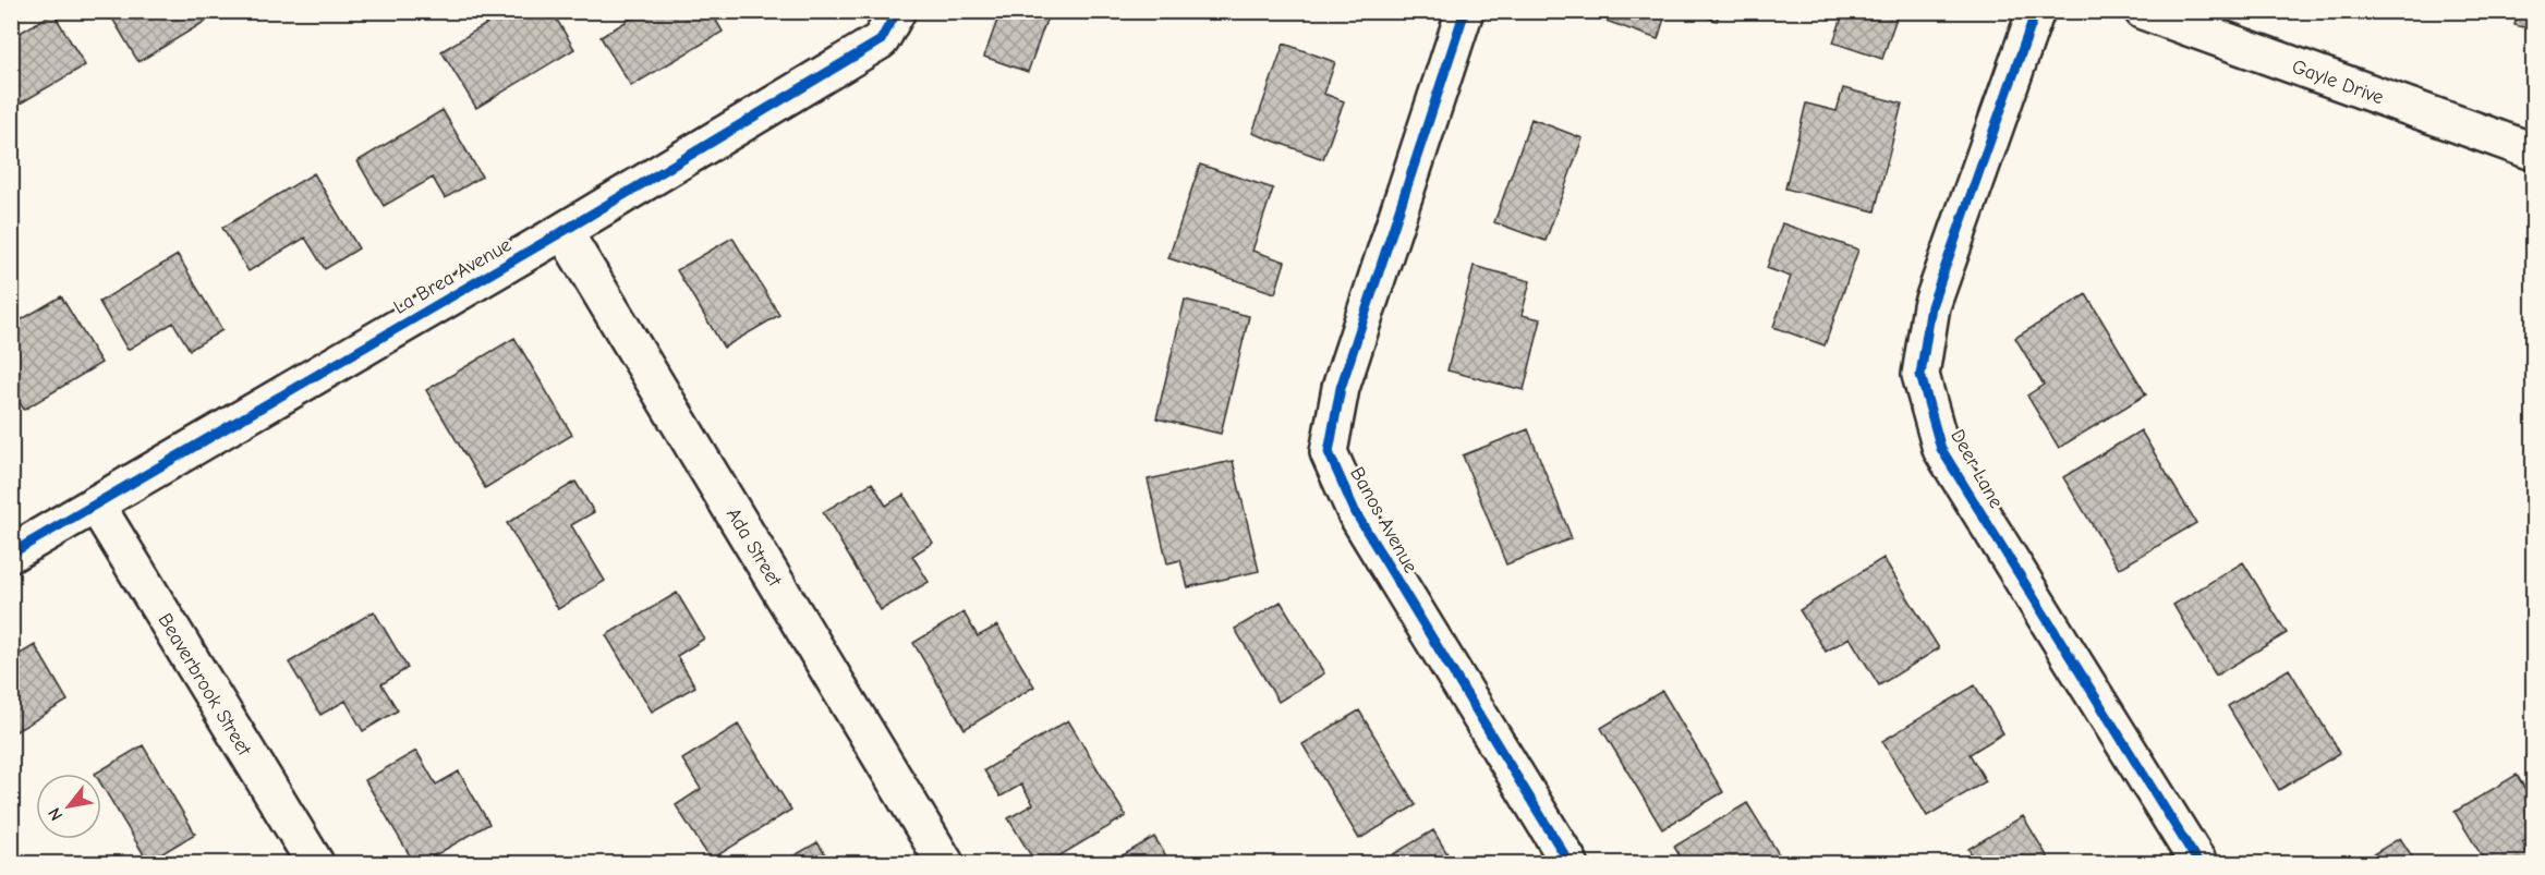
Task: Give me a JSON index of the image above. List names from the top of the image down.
{
  "streets": {
    "street": [
      "Gayle Drive",
      "La Brea Avenue",
      "Deer Lane",
      "Banos Avenue",
      "Ada Street",
      "Beaverbrook Street"
    ]
  },
  "crossings": [
    ["La Brea Avenue", "Ada Street"],
    ["La Brea Avenue", "Beaverbrook Street"]
  ],
  "north": "bottom left"
}
